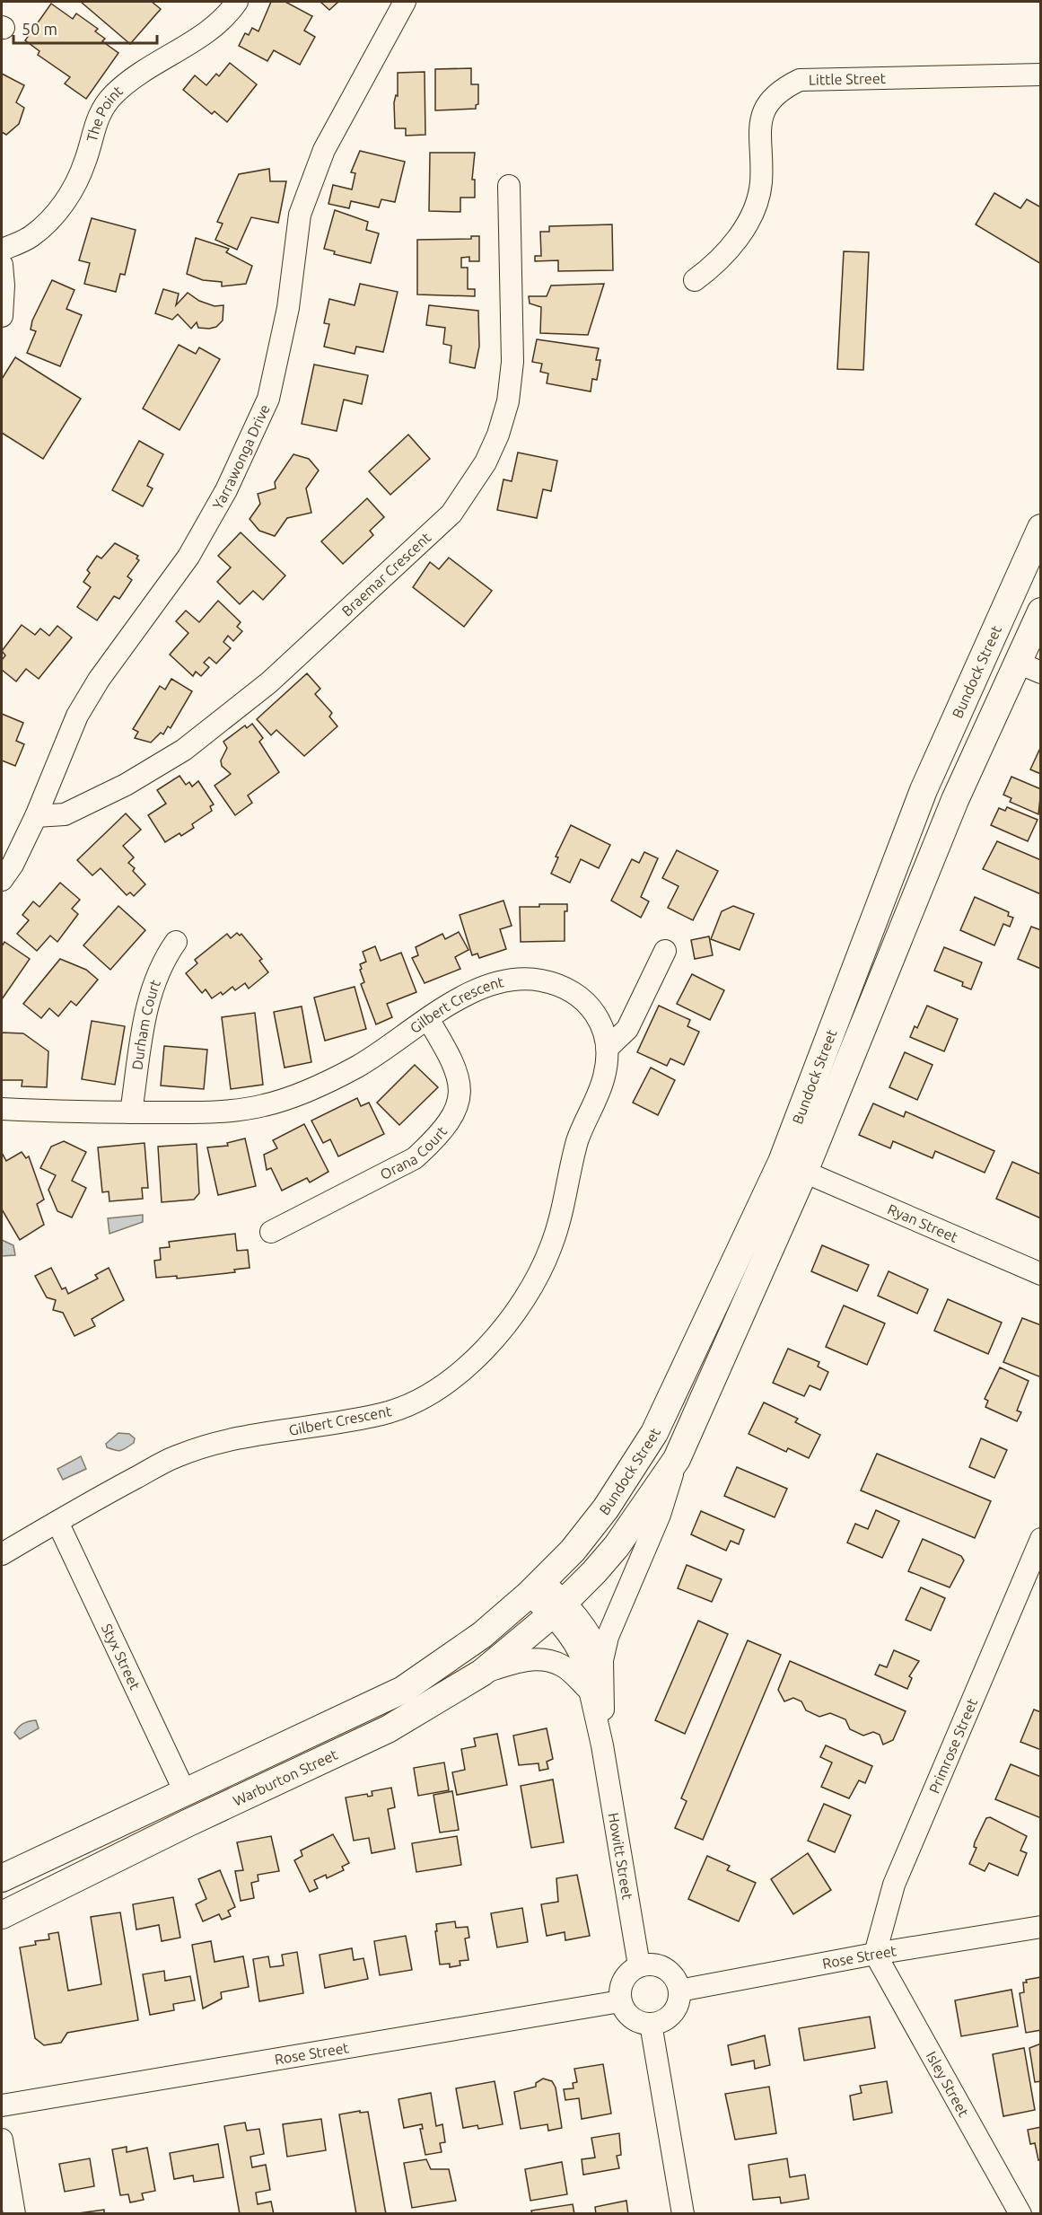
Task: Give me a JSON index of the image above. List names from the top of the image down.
{
  "streets": {
    "main road": ["Bundock Street", "Warburton Street"],
    "street": [
      "Little Street",
      "The Point",
      "Yarrawonga Drive",
      "Braemar Crescent",
      "Gilbert Crescent",
      "Durham Court",
      "Orana Court",
      "Ryan Street",
      "Styx Street",
      "Primrose Street",
      "Howitt Street",
      "Rose Street",
      "Isley Street"
    ]
  },
  "crossings": [
    ["Yarrawonga Drive", "Braemar Crescent"],
    ["Bundock Street", "Ryan Street"],
    ["Bundock Street", "Warburton Street"],
    ["Bundock Street", "Howitt Street"],
    ["Gilbert Crescent", "Durham Court"],
    ["Gilbert Crescent", "Orana Court"],
    ["Gilbert Crescent", "Styx Street"],
    ["Styx Street", "Warburton Street"],
    ["Primrose Street", "Rose Street"],
    ["Primrose Street", "Isley Street"],
    ["Warburton Street", "Howitt Street"],
    ["Howitt Street", "Rose Street"],
    ["Rose Street", "Isley Street"]
  ],
  "scale_bar": "50 m"
}
